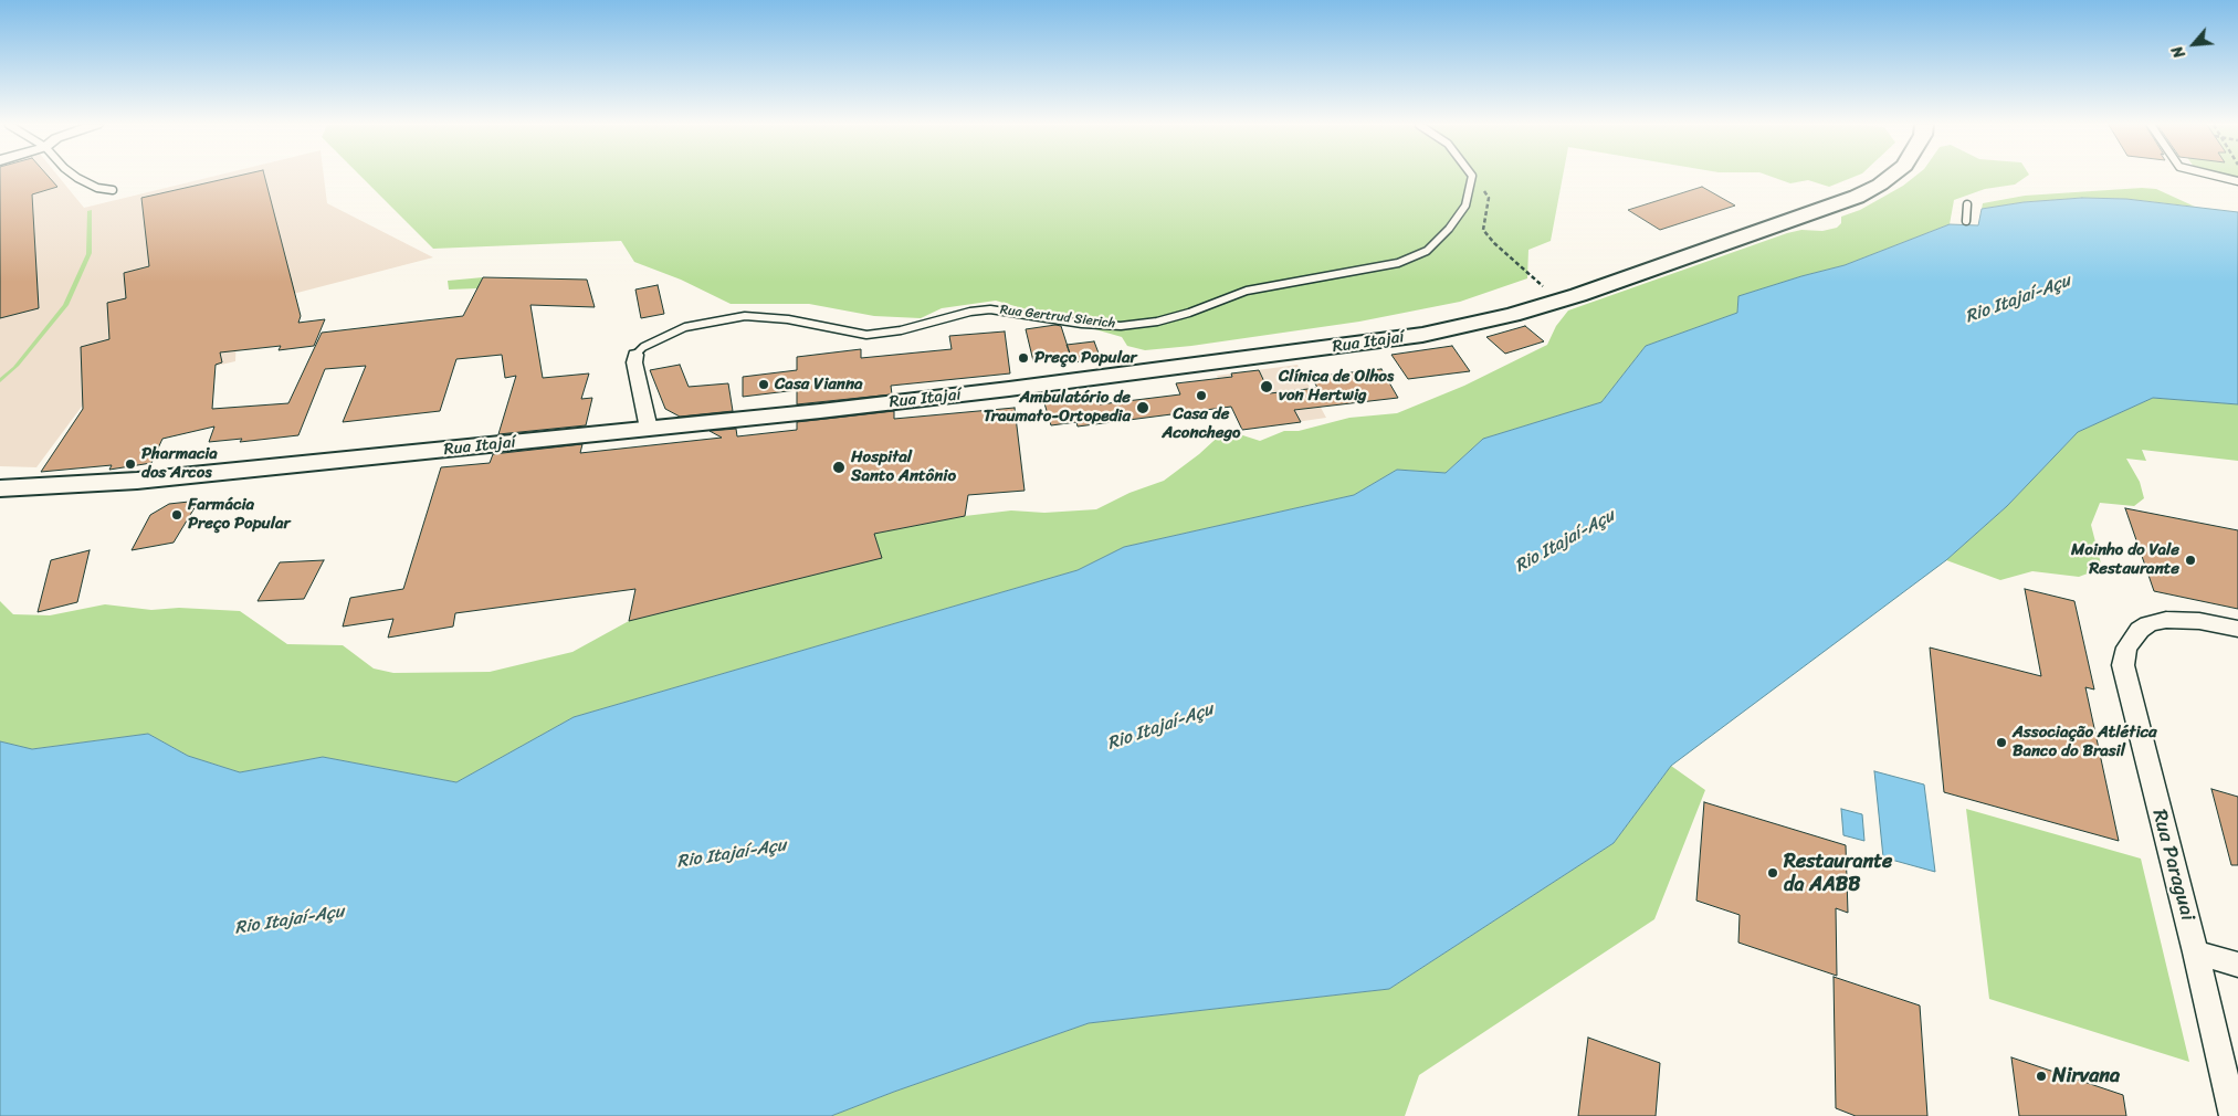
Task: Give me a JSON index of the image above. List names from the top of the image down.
{
  "streets": {
    "main road": ["Rua Itajaí"],
    "street": ["Rua Gertrud Sierich", "Rua Paraguai"]
  },
  "crossings": [
    ["Rua Gertrud Sierich", "Rua Itajaí"]
  ],
  "water": ["Rio Itajaí-Açu"],
  "places": [
    "Preço Popular",
    "Casa Vianna",
    "Clínica de Olhos von Hertwig",
    "Casa de Aconchego",
    "Ambulatório de Traumato-Ortopedia",
    "Pharmacia dos Arcos",
    "Hospital Santo Antônio",
    "Farmácia Preço Popular",
    "Moinho do Vale Restaurante",
    "Associação Atlética Banco do Brasil",
    "Restaurante da AABB",
    "Nirvana"
  ],
  "north": "bottom left"
}
